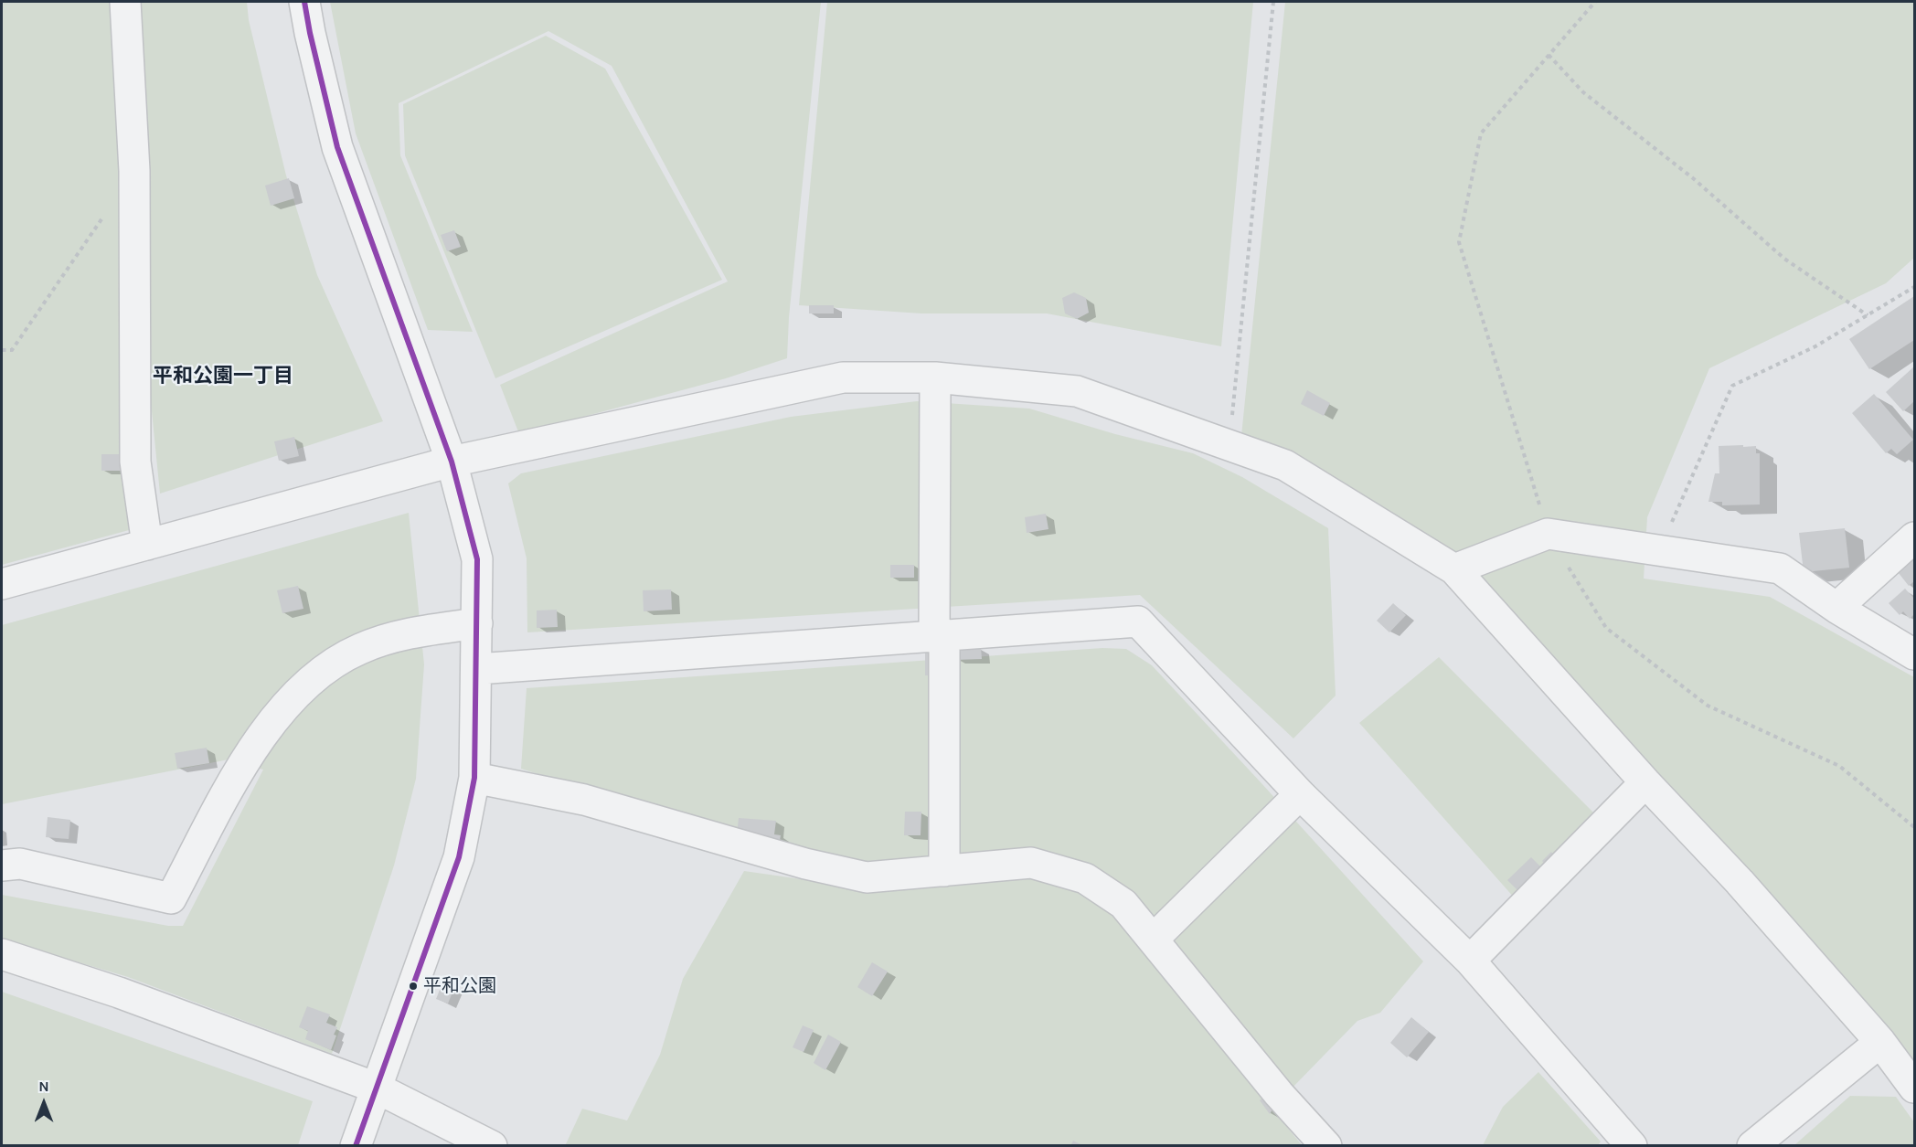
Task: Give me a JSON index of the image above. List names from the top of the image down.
{
  "districts": ["平和公園一丁目"],
  "places": ["平和公園"],
  "north": "top"
}
